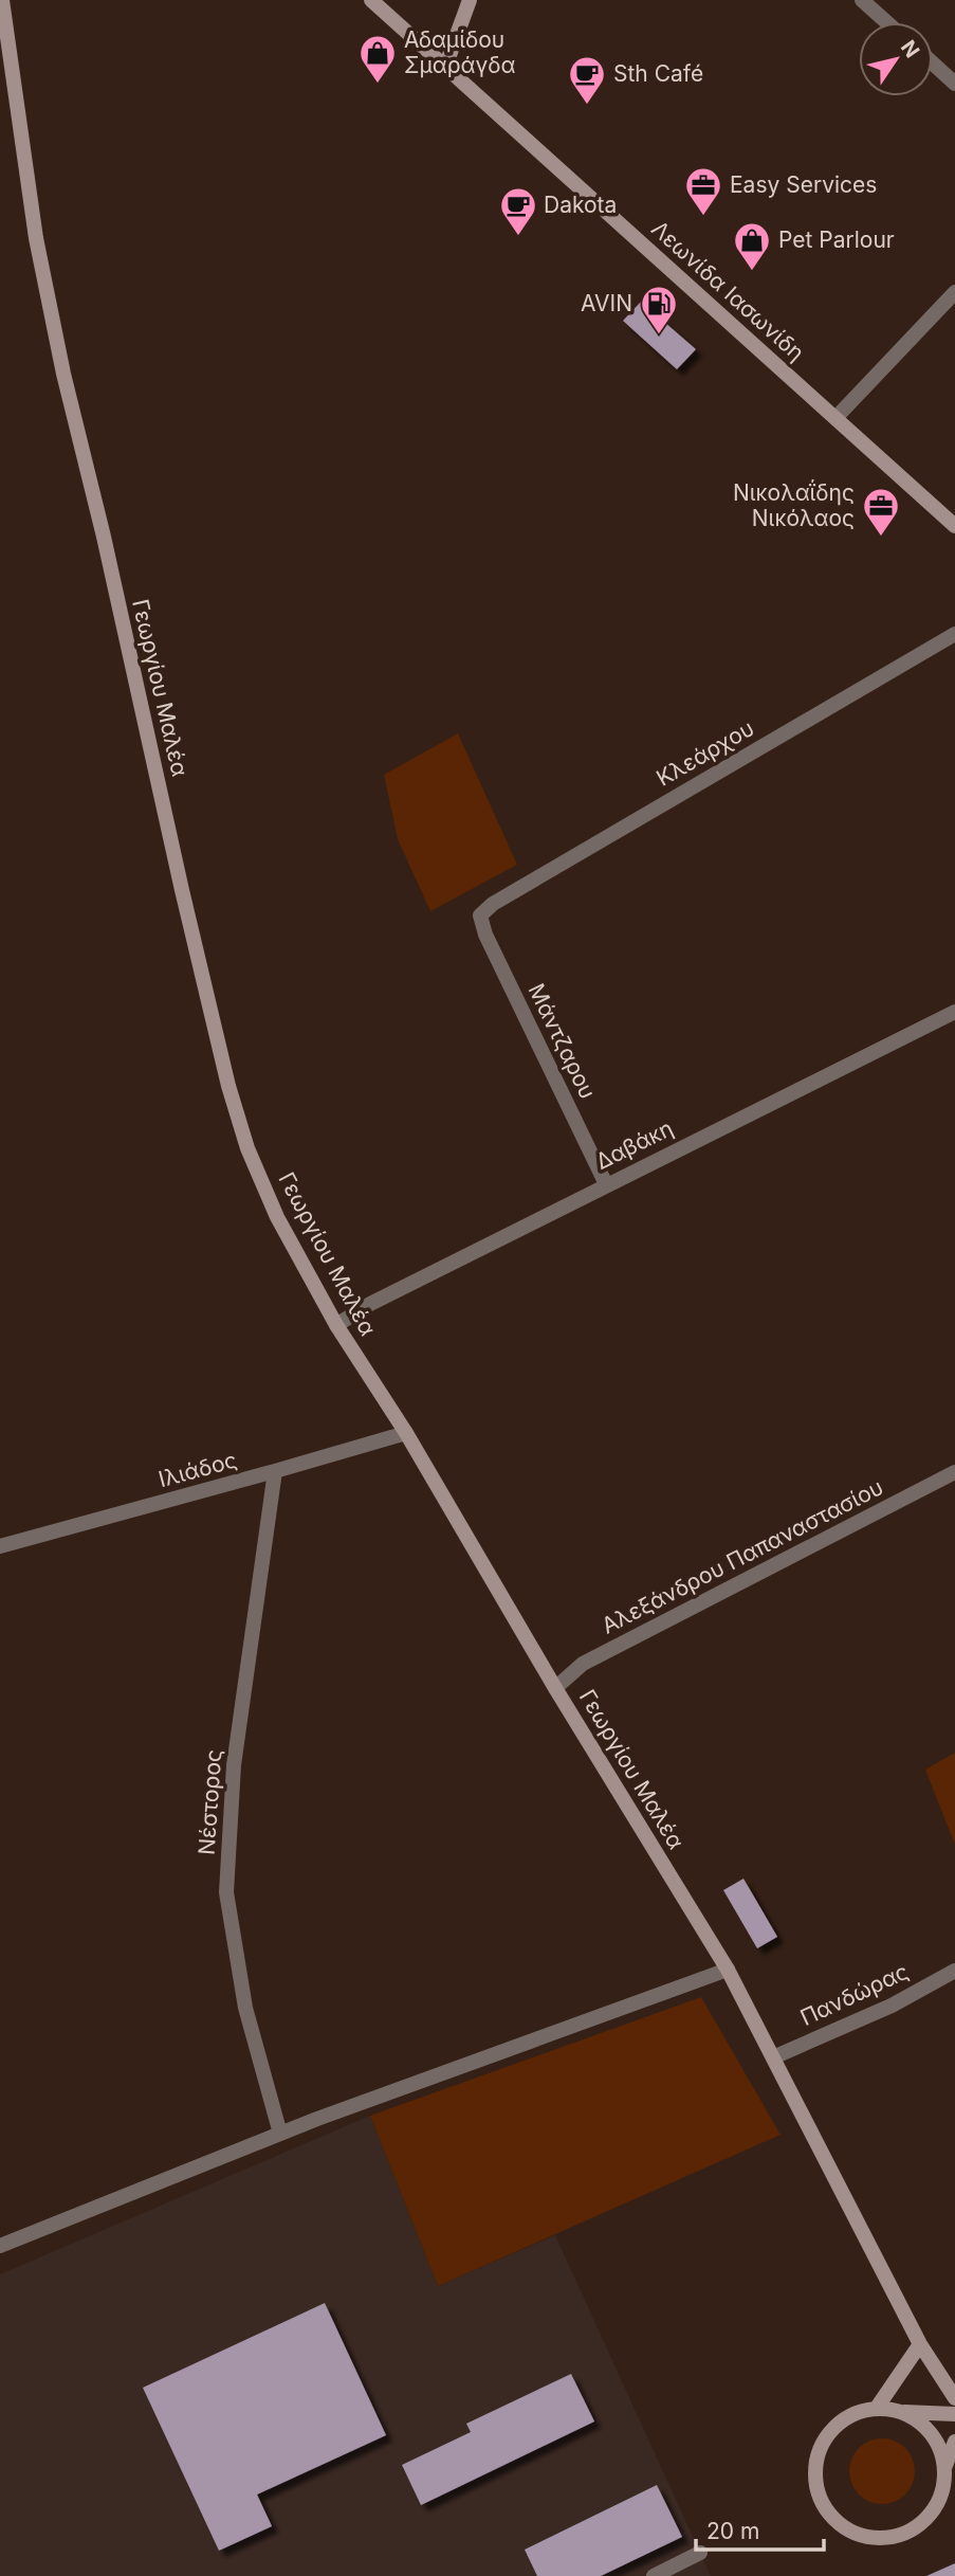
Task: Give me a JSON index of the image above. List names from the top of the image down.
{
  "streets": {
    "street": [
      "Λεωνίδα Ιασωνίδη",
      "Γεωργίου Μαλέα",
      "Κλεάρχου",
      "Μάντζαρου",
      "Δαβάκη",
      "Ιλιάδος",
      "Αλεξάνδρου Παπαναστασίου",
      "Νέστορος",
      "Πανδώρας"
    ]
  },
  "crossings": [
    ["Γεωργίου Μαλέα", "Δαβάκη"],
    ["Γεωργίου Μαλέα", "Ιλιάδος"],
    ["Γεωργίου Μαλέα", "Αλεξάνδρου Παπαναστασίου"],
    ["Γεωργίου Μαλέα", "Πανδώρας"],
    ["Κλεάρχου", "Μάντζαρου"],
    ["Μάντζαρου", "Δαβάκη"],
    ["Ιλιάδος", "Νέστορος"]
  ],
  "places": {
    "shop": ["Αδαμίδου Σμαράγδα", "Pet Parlour"],
    "cafe": ["Sth Café", "Dakota"],
    "office": ["Easy Services", "Νικολαΐδης Νικόλαος"],
    "fuel station": ["AVIN"]
  },
  "scale_bar": "20 m",
  "north": "top right"
}
